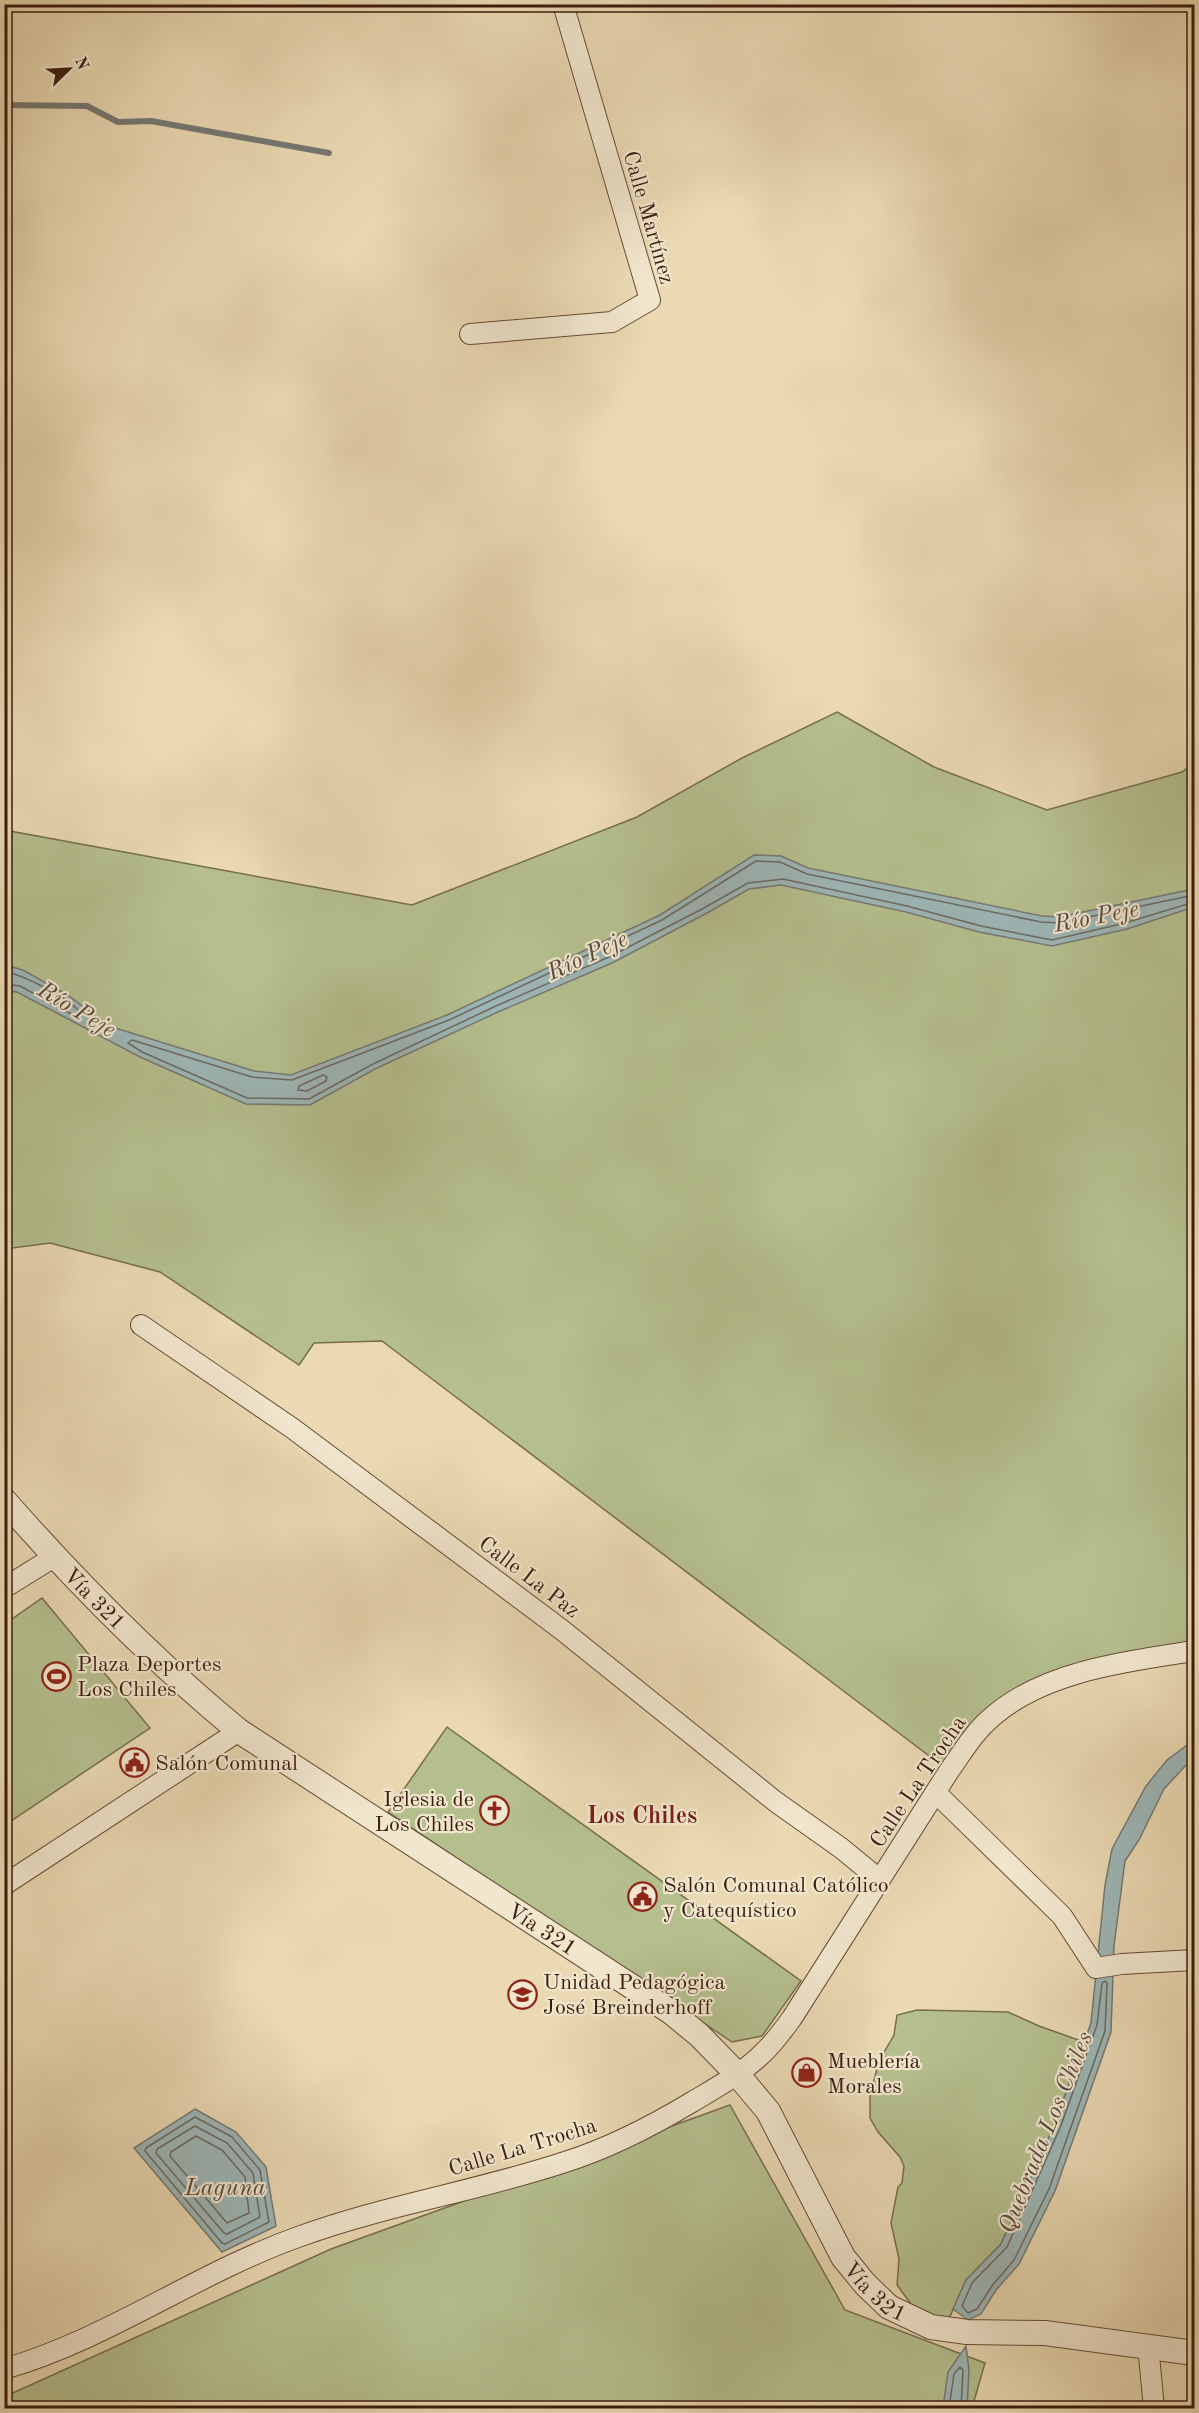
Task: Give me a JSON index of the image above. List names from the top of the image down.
{
  "streets": {
    "street": [
      "Calle Martínez",
      "Calle La Paz",
      "Vía 321",
      "Calle La Trocha"
    ]
  },
  "crossings": [
    ["Calle La Paz", "Calle La Trocha"],
    ["Vía 321", "Calle La Trocha"]
  ],
  "districts": ["Los Chiles"],
  "water": ["Río Peje", "Quebrada Los Chiles", "Laguna"],
  "places": {
    "sports": ["Plaza Deportes Los Chiles"],
    "public building": ["Salón Comunal", "Salón Comunal Católico y Catequístico"],
    "church": ["Iglesia de Los Chiles"],
    "school or university": ["Unidad Pedagógica José Breinderhoff"],
    "shop": ["Mueblería Morales"]
  },
  "north": "top right"
}
